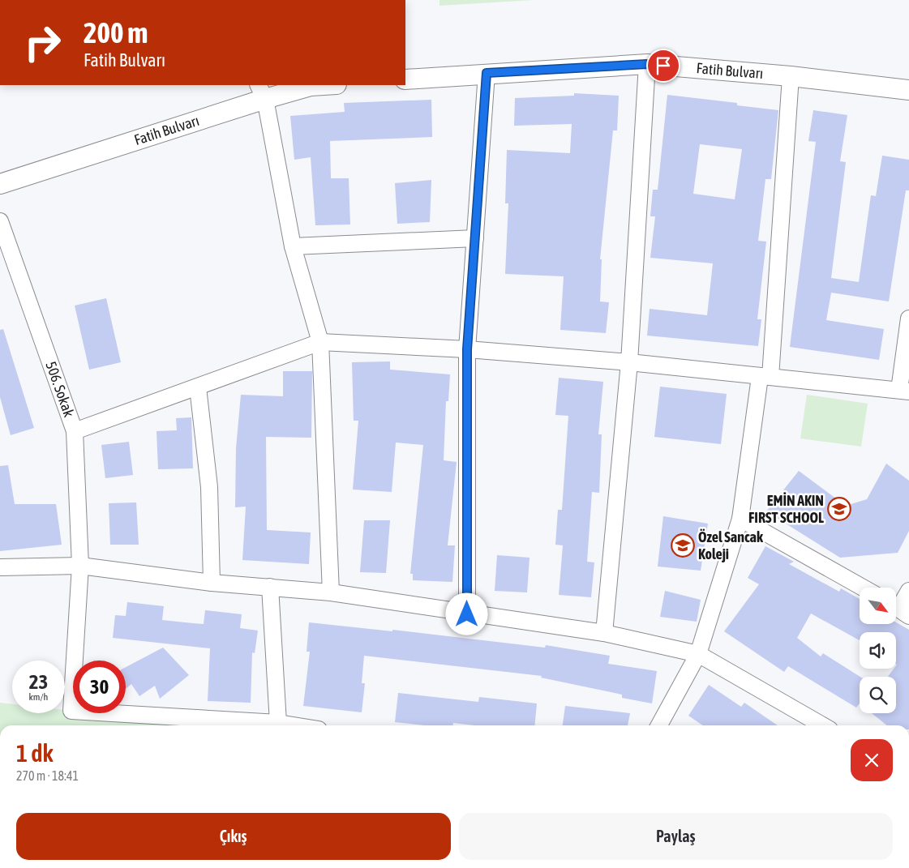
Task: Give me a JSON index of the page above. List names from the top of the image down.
{
  "streets": {
    "street": ["Fatih Bulvarı", "506. Sokak"]
  },
  "places": {
    "school or university": ["EMİN AKIN FIRST SCHOOL", "Özel Sancak Koleji"]
  },
  "north": "bottom right",
  "page": {
    "turn": ["200 m", "Fatih Bulvarı"],
    "speed": "23 km/h",
    "limit": "30",
    "heading": ["1 dk", "270 m · 18:41"],
    "buttons": ["Çıkış", "Paylaş"]
  }
}
